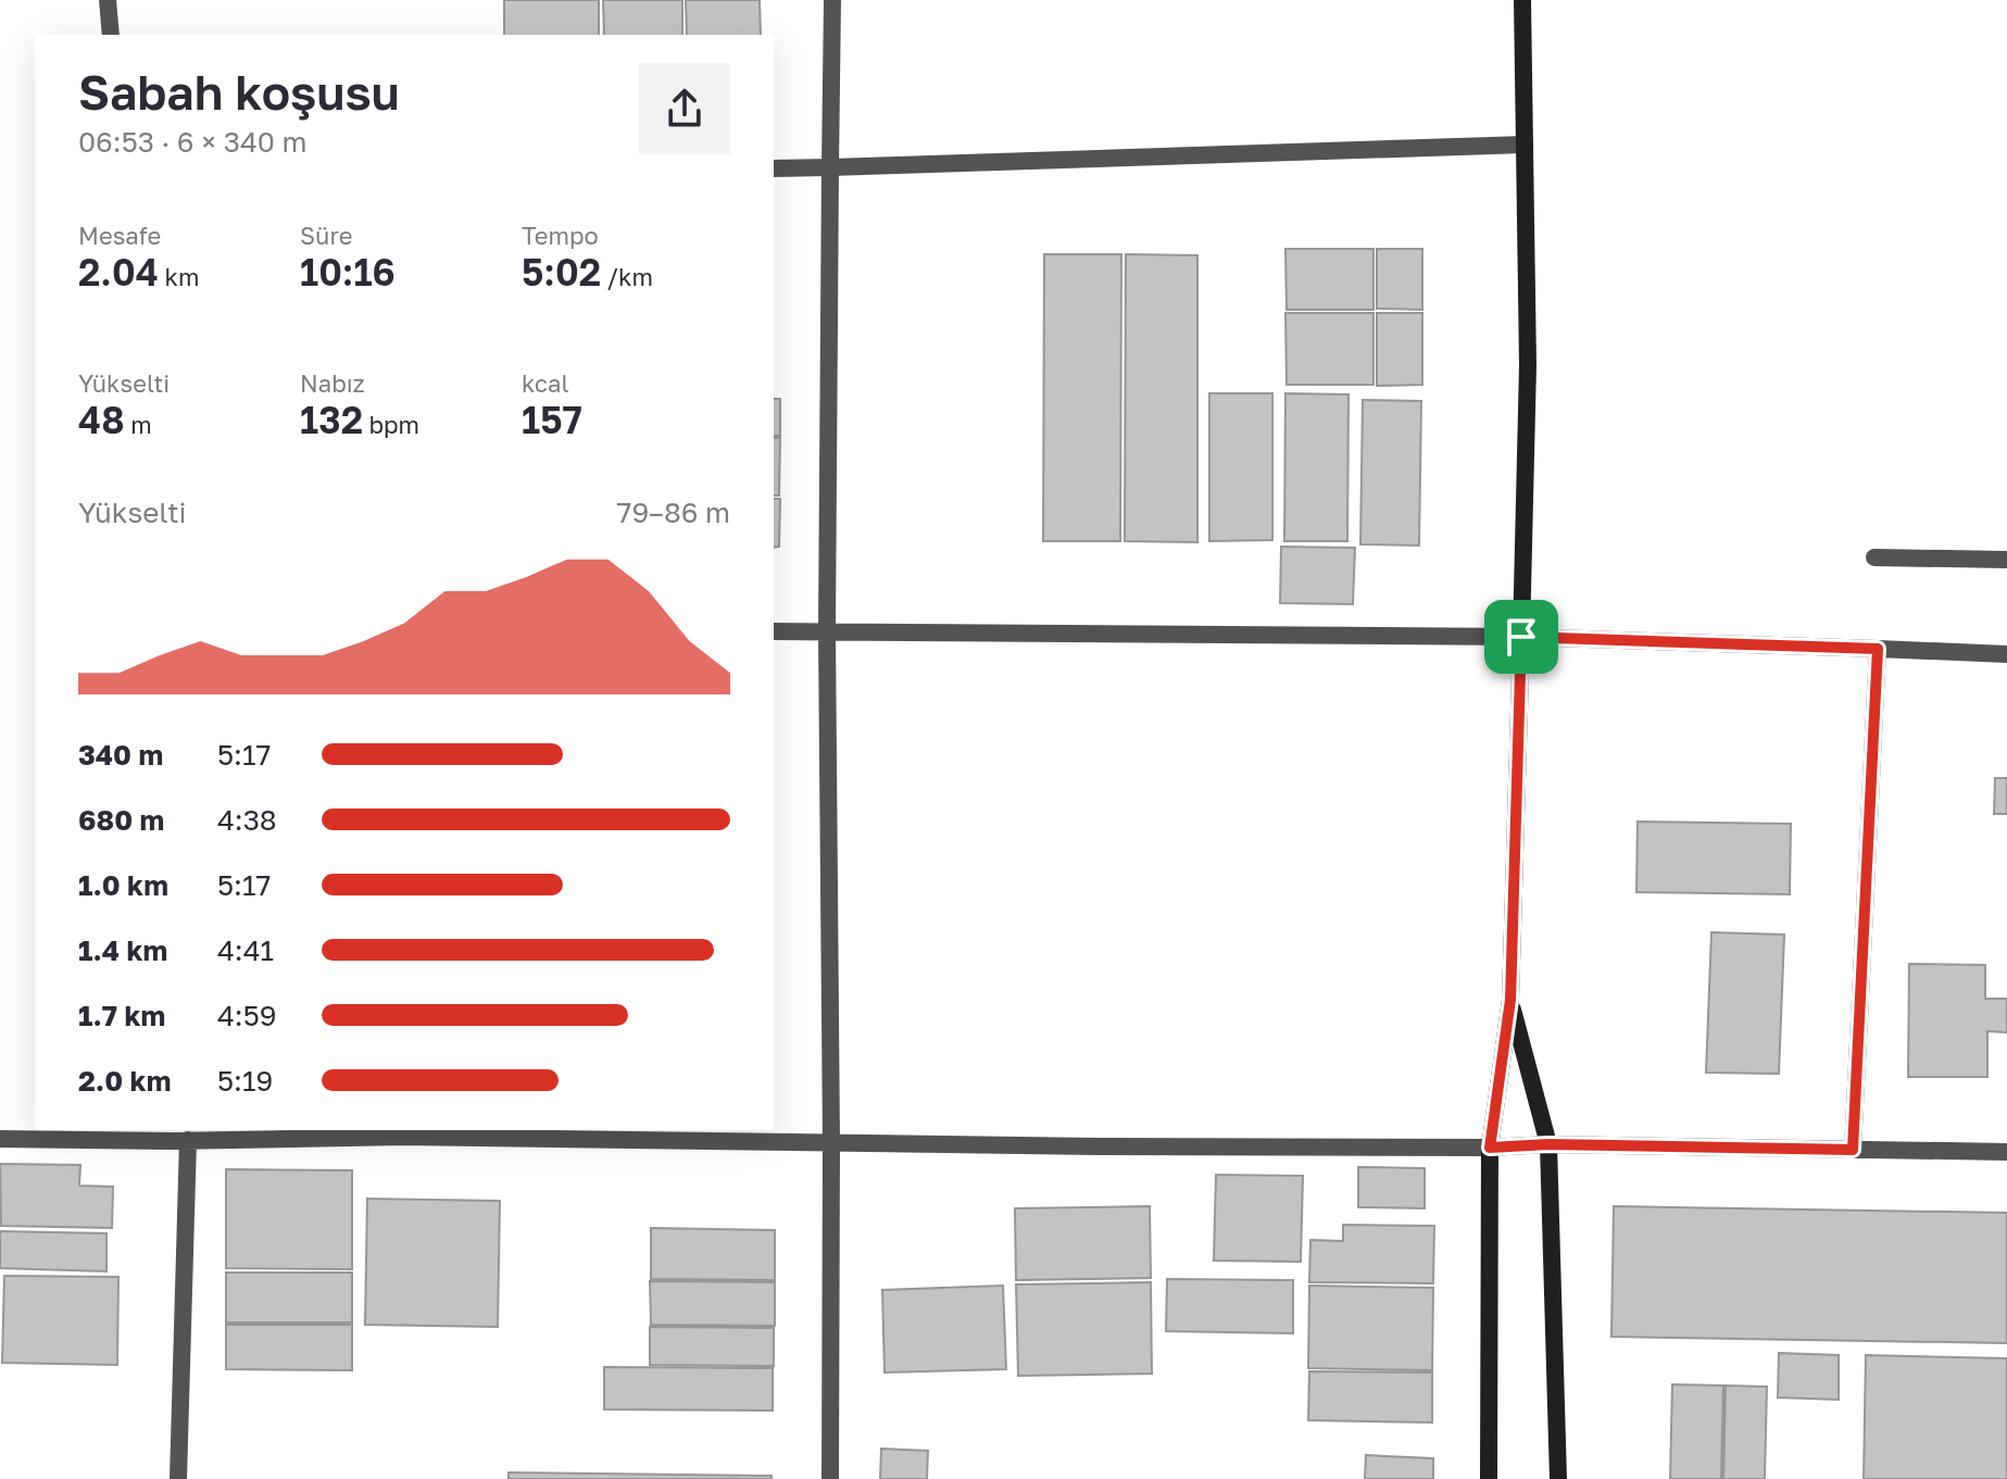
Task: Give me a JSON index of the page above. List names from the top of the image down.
{
  "page": {
    "heading": ["Sabah koşusu", "06:53 · 6 × 340 m"],
    "stats": [
      ["Mesafe", "2.04 km"],
      ["Süre", "10:16"],
      ["Tempo", "5:02 /km"],
      ["Yükselti", "48 m"],
      ["Nabız", "132 bpm"],
      ["kcal", "157"]
    ],
    "chart": ["Yükselti", "79–86 m"],
    "list": [
      {
        "name": "340 m",
        "note": "5:17"
      },
      {
        "name": "680 m",
        "note": "4:38"
      },
      {
        "name": "1.0 km",
        "note": "5:17"
      },
      {
        "name": "1.4 km",
        "note": "4:41"
      },
      {
        "name": "1.7 km",
        "note": "4:59"
      },
      {
        "name": "2.0 km",
        "note": "5:19"
      }
    ]
  }
}
